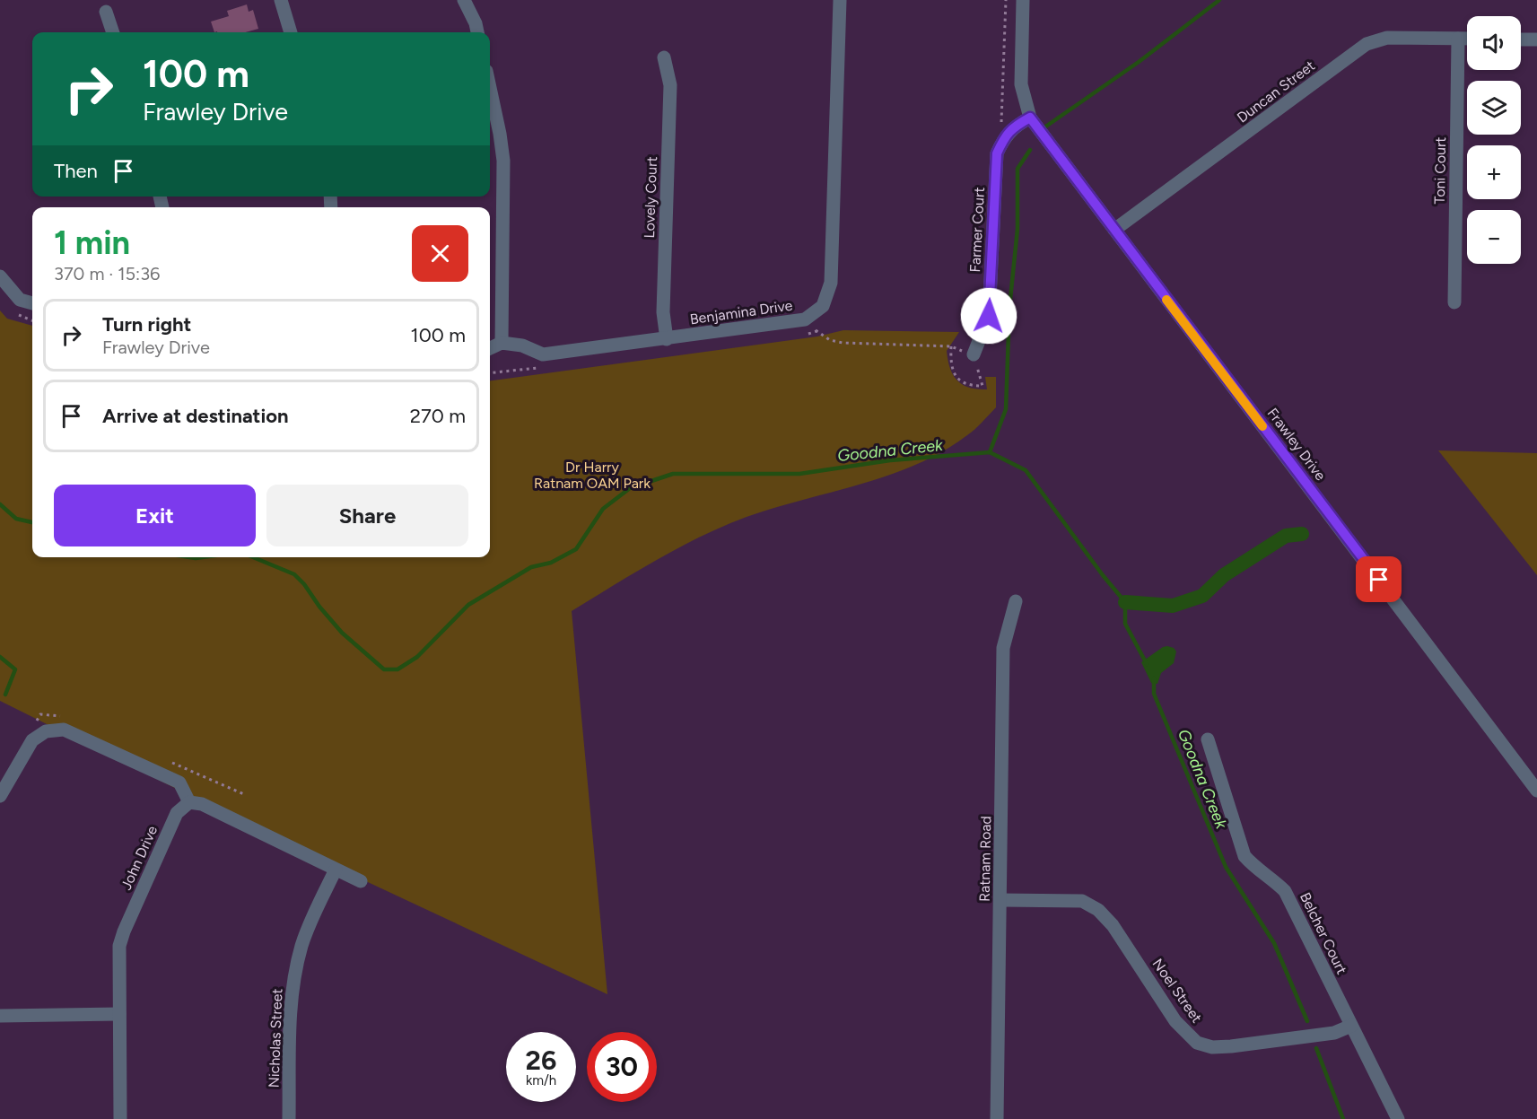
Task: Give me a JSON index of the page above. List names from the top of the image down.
{
  "streets": {
    "street": [
      "Duncan Street",
      "Toni Court",
      "Lovely Court",
      "Farmer Court",
      "Benjamina Drive",
      "Frawley Drive",
      "John Drive",
      "Ratnam Road",
      "Belcher Court",
      "Noel Street",
      "Nicholas Street"
    ]
  },
  "crossings": [
    ["Duncan Street", "Toni Court"],
    ["Duncan Street", "Frawley Drive"],
    ["Lovely Court", "Benjamina Drive"],
    ["Ratnam Road", "Noel Street"],
    ["Belcher Court", "Noel Street"]
  ],
  "water": ["Goodna Creek"],
  "parks": ["Dr Harry Ratnam OAM Park"],
  "page": {
    "map_buttons": ["+", "−"],
    "turn": ["100 m", "Frawley Drive"],
    "then": "Then",
    "heading": ["1 min", "370 m · 15:36"],
    "list": [
      {
        "name": "Turn right",
        "note": "Frawley Drive",
        "value": "100 m"
      },
      {
        "name": "Arrive at destination",
        "value": "270 m"
      }
    ],
    "buttons": ["Exit", "Share"],
    "speed": "26 km/h",
    "limit": "30"
  }
}
